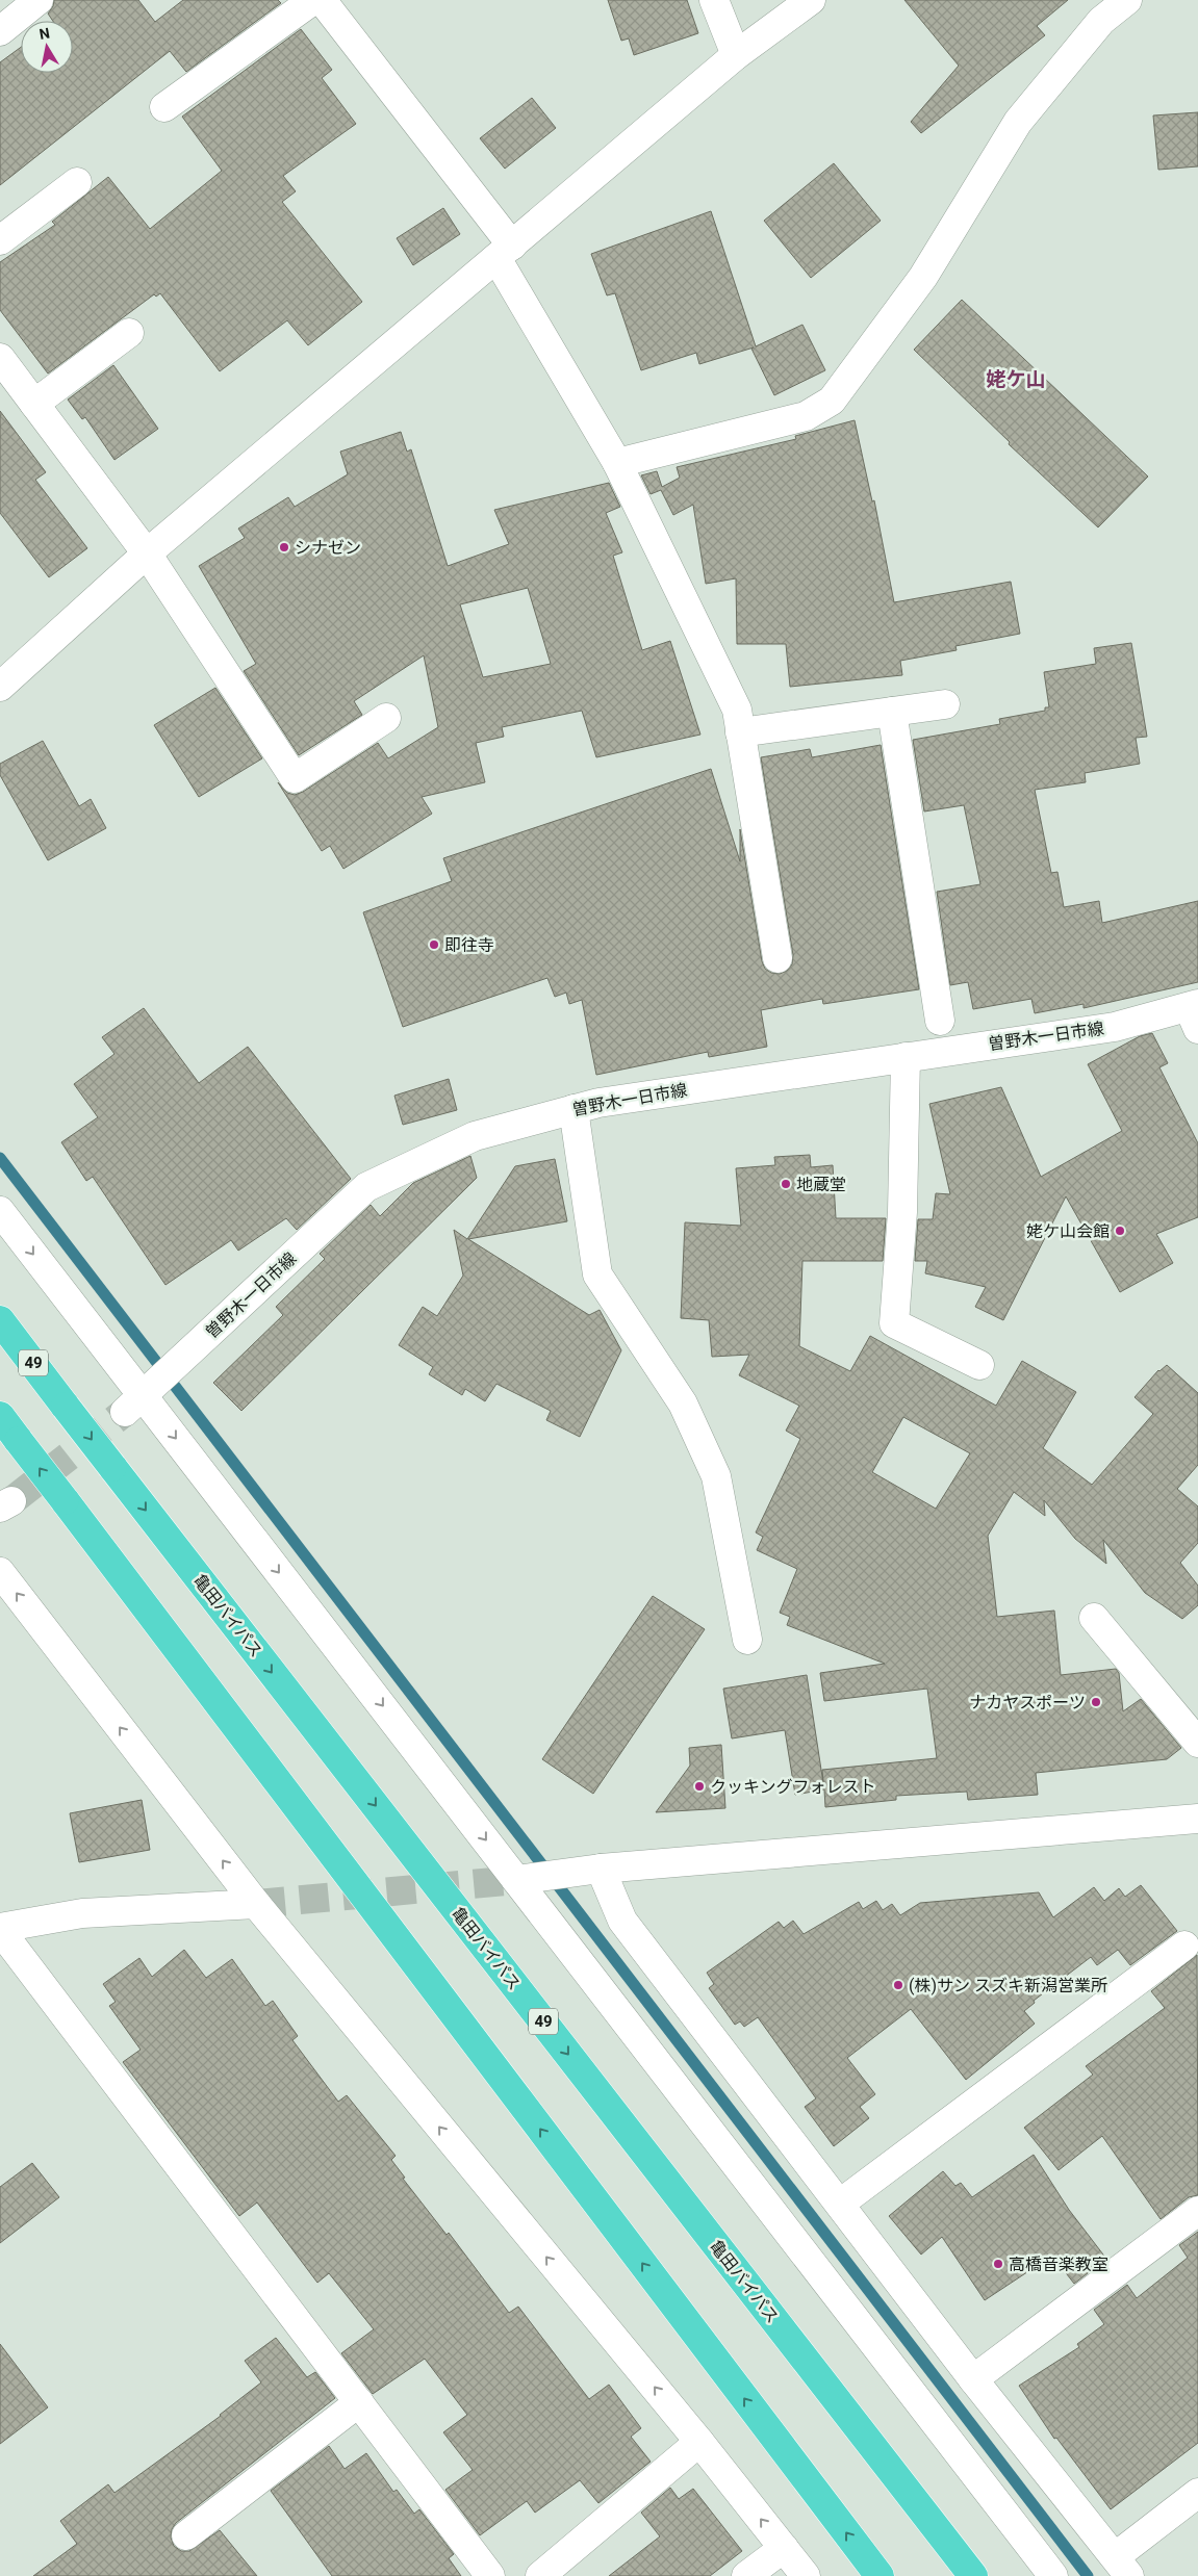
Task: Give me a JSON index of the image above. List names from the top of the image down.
{
  "streets": {
    "highway": ["49", "亀田バイパス"],
    "street": ["曽野木一日市線"]
  },
  "districts": ["姥ケ山"],
  "places": [
    "シナゼン",
    "即往寺",
    "地蔵堂",
    "姥ケ山会館",
    "ナカヤスポーツ",
    "クッキングフォレスト",
    "(株)サン スズキ新潟営業所",
    "高橋音楽教室"
  ],
  "north": "top"
}
